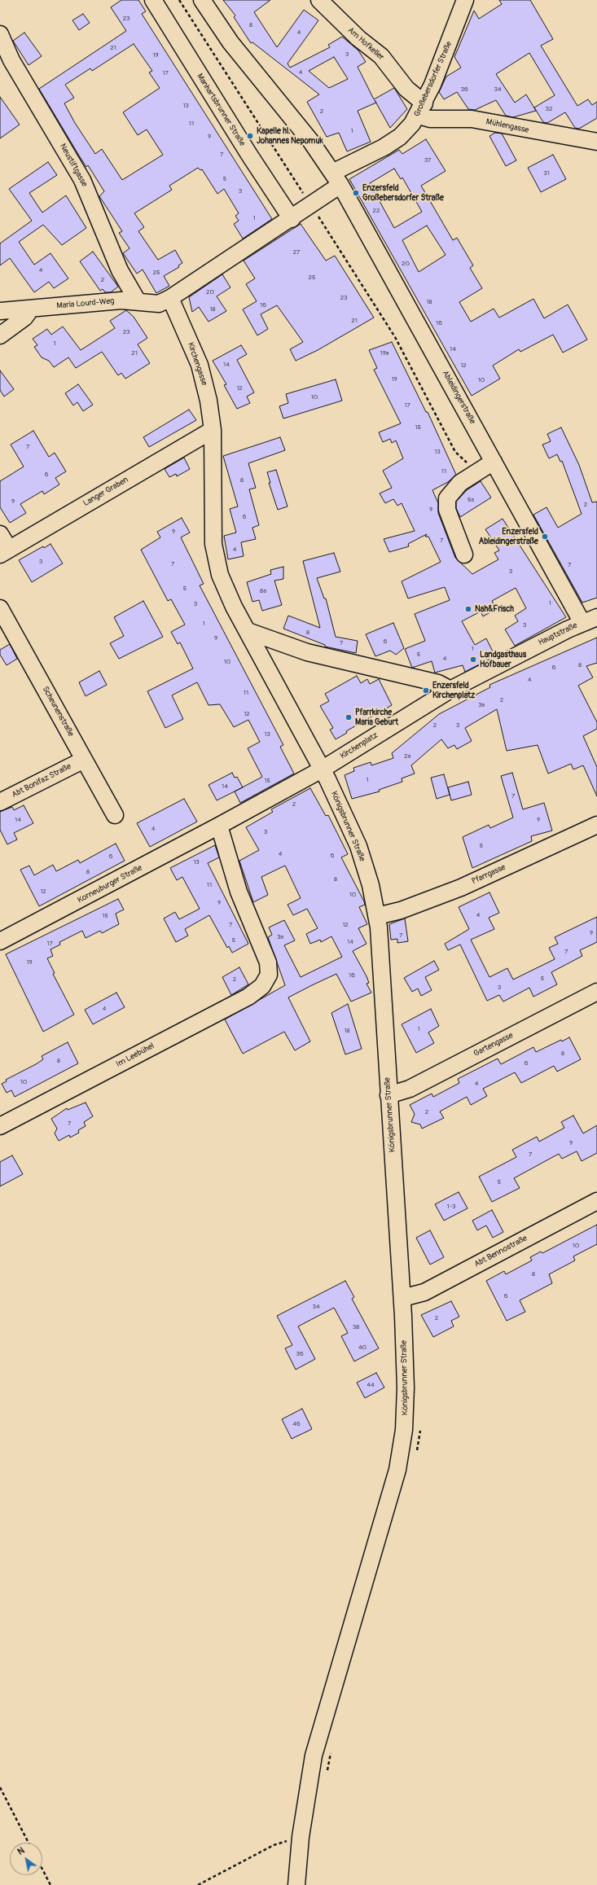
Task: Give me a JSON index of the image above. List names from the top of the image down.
{
  "streets": {
    "street": [
      "Am Hofkeller",
      "Großebersdorfer Straße",
      "Manhartsbrunner Straße",
      "Mühlengasse",
      "Neustiftgasse",
      "Maria Lourd-Weg",
      "Kirchengasse",
      "Ableidingerstraße",
      "Langer Graben",
      "Hauptstraße",
      "Scheunenstraße",
      "Kirchenplatz",
      "Abt Bonifaz Straße",
      "Königsbrunner Straße",
      "Pfarrgasse",
      "Korneuburger Straße",
      "Gartengasse",
      "Im Leebühel",
      "Abt Bennostraße"
    ]
  },
  "crossings": [
    ["Am Hofkeller", "Großebersdorfer Straße"],
    ["Am Hofkeller", "Mühlengasse"],
    ["Großebersdorfer Straße", "Mühlengasse"],
    ["Großebersdorfer Straße", "Ableidingerstraße"],
    ["Neustiftgasse", "Maria Lourd-Weg"],
    ["Maria Lourd-Weg", "Kirchengasse"],
    ["Kirchengasse", "Langer Graben"],
    ["Ableidingerstraße", "Hauptstraße"],
    ["Hauptstraße", "Kirchenplatz"],
    ["Scheunenstraße", "Abt Bonifaz Straße"],
    ["Kirchenplatz", "Königsbrunner Straße"],
    ["Kirchenplatz", "Korneuburger Straße"],
    ["Königsbrunner Straße", "Pfarrgasse"],
    ["Königsbrunner Straße", "Korneuburger Straße"],
    ["Königsbrunner Straße", "Gartengasse"],
    ["Königsbrunner Straße", "Abt Bennostraße"],
    ["Korneuburger Straße", "Im Leebühel"]
  ],
  "places": [
    "Kapelle hl. Johannes Nepomuk",
    "Enzersfeld Großebersdorfer Straße",
    "Enzersfeld Ableidingerstraße",
    "Nah&Frisch",
    "Landgasthaus Hofbauer",
    "Enzersfeld Kirchenplatz",
    "Pfarrkirche Maria Geburt"
  ],
  "house_numbers": [
    "23",
    "8",
    "4",
    "21",
    "3",
    "19",
    "4",
    "17",
    "36",
    "34",
    "13",
    "32",
    "2",
    "11",
    "1",
    "9",
    "7",
    "37",
    "31",
    "5",
    "3",
    "22",
    "1",
    "27",
    "20",
    "4",
    "25",
    "25",
    "2",
    "20",
    "23",
    "18",
    "16",
    "18",
    "21",
    "16",
    "23",
    "1",
    "14",
    "21",
    "19a",
    "14",
    "12",
    "19",
    "10",
    "12",
    "10",
    "17",
    "15",
    "7",
    "13",
    "11",
    "6",
    "8",
    "5a",
    "9",
    "2",
    "9",
    "6",
    "9",
    "7",
    "4",
    "3",
    "7",
    "7",
    "3",
    "5",
    "8a",
    "1",
    "3",
    "1",
    "3",
    "8",
    "9",
    "6",
    "7",
    "1",
    "5",
    "4",
    "10",
    "8",
    "6",
    "4",
    "11",
    "2",
    "3a",
    "12",
    "2",
    "3",
    "13",
    "2a",
    "1",
    "15",
    "14",
    "7",
    "2",
    "14",
    "9",
    "4",
    "3",
    "5",
    "4",
    "6",
    "6",
    "13",
    "8",
    "8",
    "11",
    "12",
    "10",
    "9",
    "4",
    "15",
    "7",
    "12",
    "9",
    "7",
    "3a",
    "5",
    "14",
    "17",
    "7",
    "19",
    "16",
    "5",
    "2",
    "3",
    "4",
    "1",
    "18",
    "8",
    "8",
    "6",
    "10",
    "4",
    "2",
    "7",
    "9",
    "7",
    "5",
    "1-3",
    "10",
    "8",
    "6",
    "34",
    "2",
    "38",
    "40",
    "36",
    "44",
    "46"
  ],
  "north": "top left"
}
